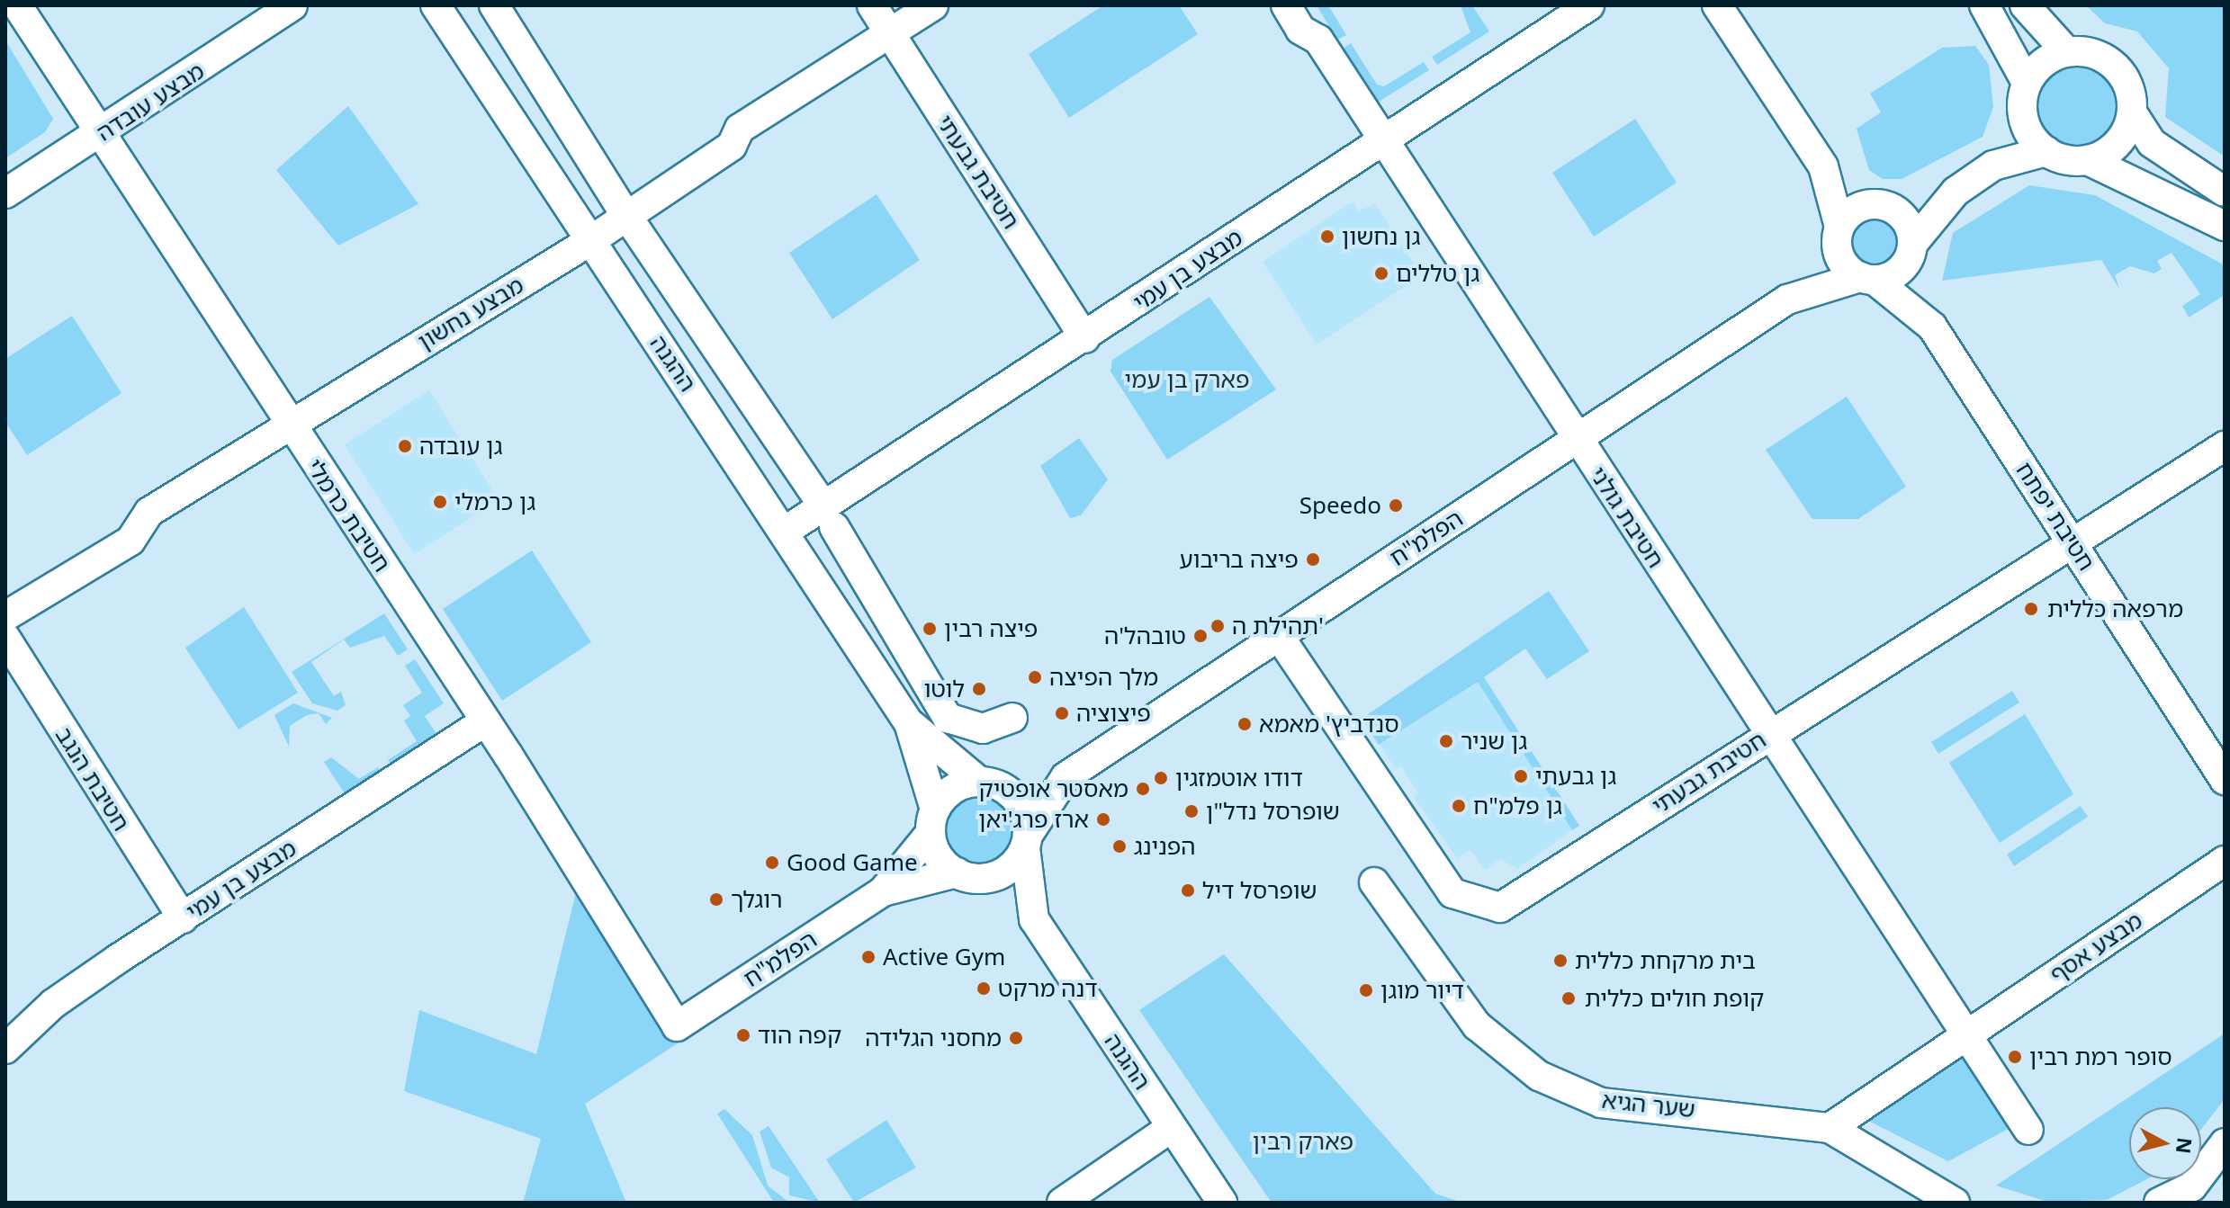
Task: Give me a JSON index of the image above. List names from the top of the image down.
{
  "streets": {
    "street": [
      "מבצע עובדה",
      "חטיבת גבעתי",
      "מבצע בן עמי",
      "מבצע נחשון",
      "ההגנה",
      "חטיבת כרמלי",
      "חטיבת יפתח",
      "חטיבת גולני",
      "הפלמ\"ח",
      "חטיבת הנגב",
      "מבצע אסף",
      "שער הגיא"
    ]
  },
  "crossings": [
    ["מבצע עובדה", "חטיבת כרמלי"],
    ["חטיבת גבעתי", "מבצע בן עמי"],
    ["חטיבת גבעתי", "מבצע נחשון"],
    ["חטיבת גבעתי", "חטיבת יפתח"],
    ["חטיבת גבעתי", "חטיבת גולני"],
    ["חטיבת גבעתי", "הפלמ\"ח"],
    ["מבצע בן עמי", "ההגנה"],
    ["מבצע בן עמי", "חטיבת כרמלי"],
    ["מבצע בן עמי", "חטיבת גולני"],
    ["מבצע בן עמי", "חטיבת הנגב"],
    ["מבצע נחשון", "ההגנה"],
    ["מבצע נחשון", "חטיבת כרמלי"],
    ["ההגנה", "הפלמ\"ח"],
    ["חטיבת כרמלי", "הפלמ\"ח"],
    ["חטיבת יפתח", "הפלמ\"ח"],
    ["חטיבת גולני", "הפלמ\"ח"],
    ["חטיבת גולני", "מבצע אסף"],
    ["מבצע אסף", "שער הגיא"]
  ],
  "parks": ["פארק בן עמי", "פארק רבין"],
  "places": [
    "גן נחשון",
    "גן טללים",
    "גן עובדה",
    "גן כרמלי",
    "Speedo",
    "פיצה בריבוע",
    "מרפאה כללית",
    "תהילת ה'",
    "פיצה רבין",
    "טובהל'ה",
    "מלך הפיצה",
    "לוטו",
    "פיצוציה",
    "סנדביץ' מאמא",
    "גן שניר",
    "גן גבעתי",
    "דודו אוטמזגין",
    "מאסטר אופטיק",
    "גן פלמ\"ח",
    "שופרסל נדל\"ן",
    "ארז פרג'יאן",
    "הפנינג",
    "Good Game",
    "שופרסל דיל",
    "רוגלך",
    "Active Gym",
    "בית מרקחת כללית",
    "דנה מרקט",
    "דיור מוגן",
    "קופת חולים כללית",
    "קפה הוד",
    "מחסני הגלידה",
    "סופר רמת רבין"
  ],
  "north": "right"
}
